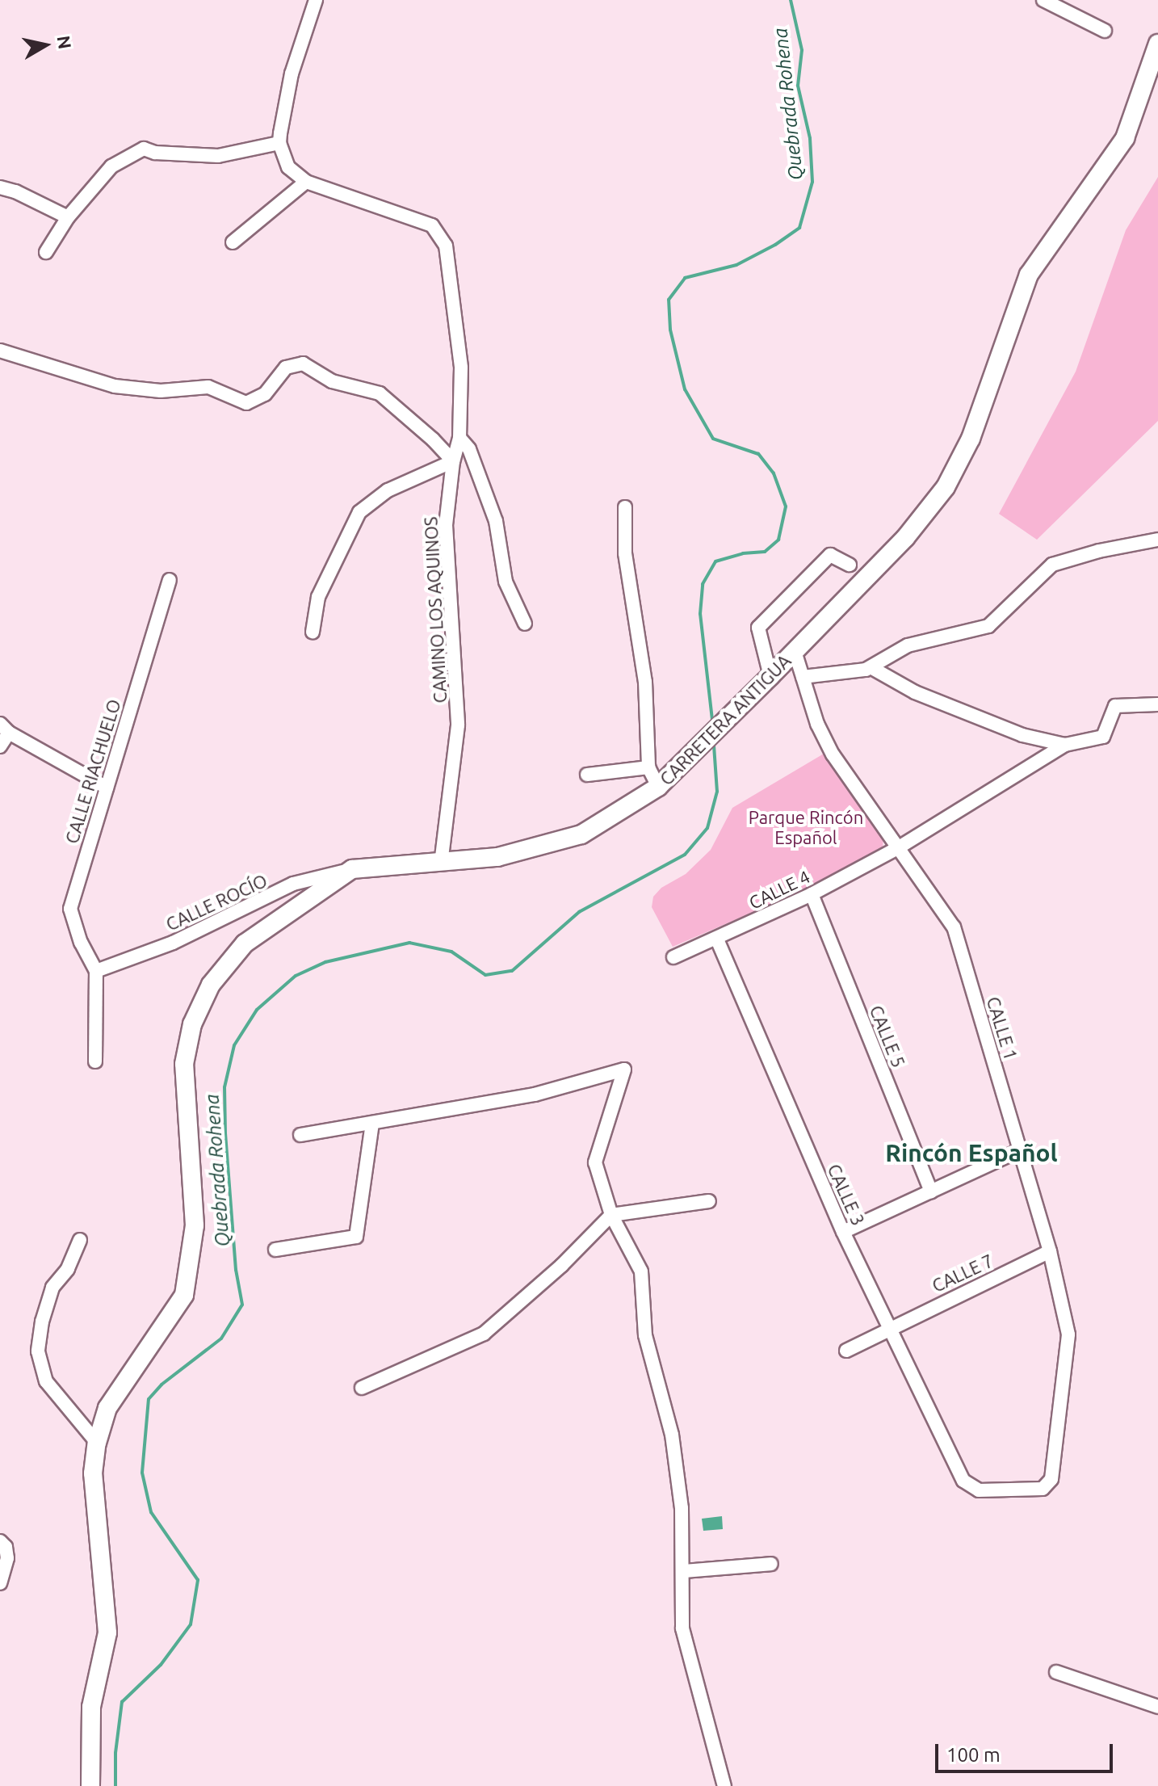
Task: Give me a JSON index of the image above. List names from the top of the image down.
{
  "streets": {
    "street": [
      "CAMINO LOS AQUINOS",
      "CARRETERA ANTIGUA",
      "CALLE RIACHUELO",
      "CALLE 4",
      "CALLE ROCÍO",
      "CALLE 1",
      "CALLE 5",
      "CALLE 3",
      "CALLE 7"
    ]
  },
  "crossings": [
    ["CAMINO LOS AQUINOS", "CARRETERA ANTIGUA"],
    ["CARRETERA ANTIGUA", "CALLE ROCÍO"],
    ["CARRETERA ANTIGUA", "CALLE 1"],
    ["CALLE RIACHUELO", "CALLE ROCÍO"],
    ["CALLE 4", "CALLE 1"],
    ["CALLE 4", "CALLE 5"],
    ["CALLE 4", "CALLE 3"],
    ["CALLE 1", "CALLE 3"],
    ["CALLE 1", "CALLE 7"],
    ["CALLE 3", "CALLE 7"]
  ],
  "districts": ["Rincón Español"],
  "water": ["Quebrada Rohena"],
  "parks": ["Parque Rincón Español"],
  "scale_bar": "100 m",
  "north": "right"
}
